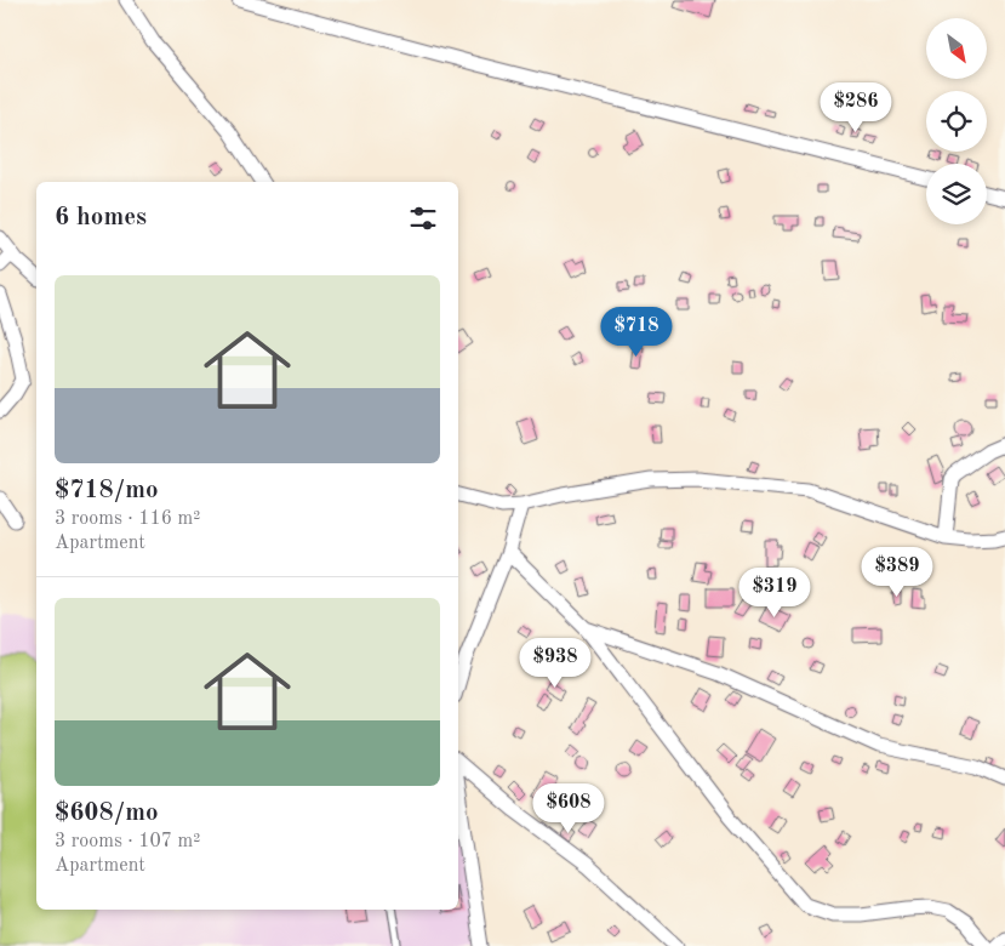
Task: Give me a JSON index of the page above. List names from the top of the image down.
{
  "north": "bottom right",
  "page": {
    "price": [
      "$286",
      "$718",
      "$389",
      "$319",
      "$938",
      "$608"
    ],
    "heading": "6 homes",
    "list": [
      {
        "name": "$718/mo",
        "note": "3 rooms · 116 m² · Apartment"
      },
      {
        "name": "$608/mo",
        "note": "3 rooms · 107 m² · Apartment"
      }
    ]
  }
}
